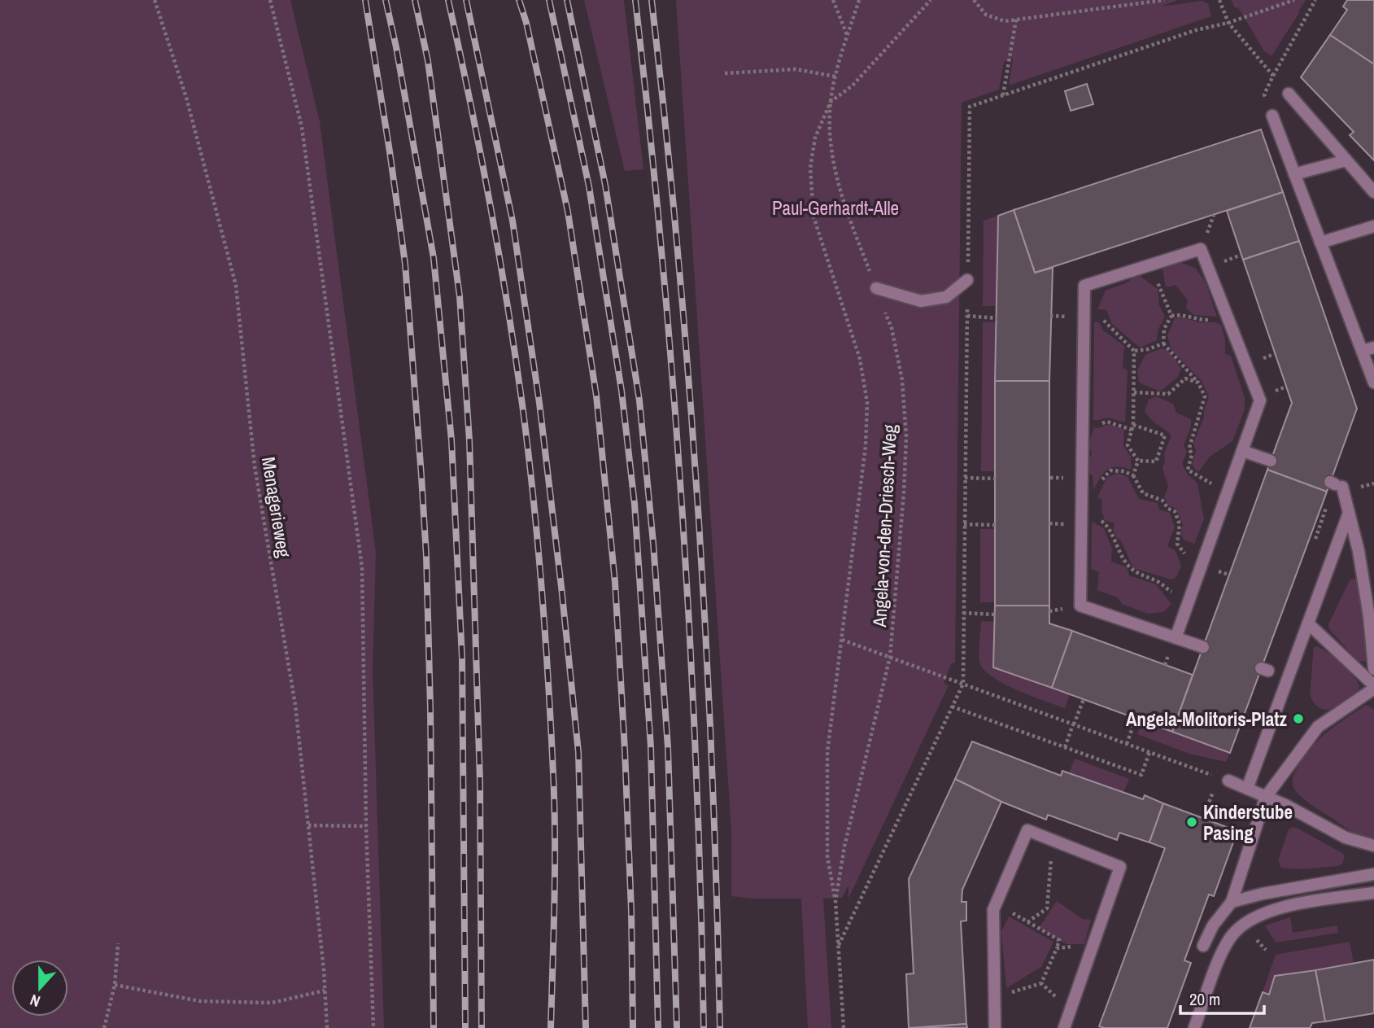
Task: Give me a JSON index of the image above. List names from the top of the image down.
{
  "streets": {
    "path": ["Menagerieweg", "Angela-von-den-Driesch-Weg"]
  },
  "parks": ["Paul-Gerhardt-Alle"],
  "places": ["Angela-Molitoris-Platz", "Kinderstube Pasing"],
  "scale_bar": "20 m",
  "north": "bottom"
}
